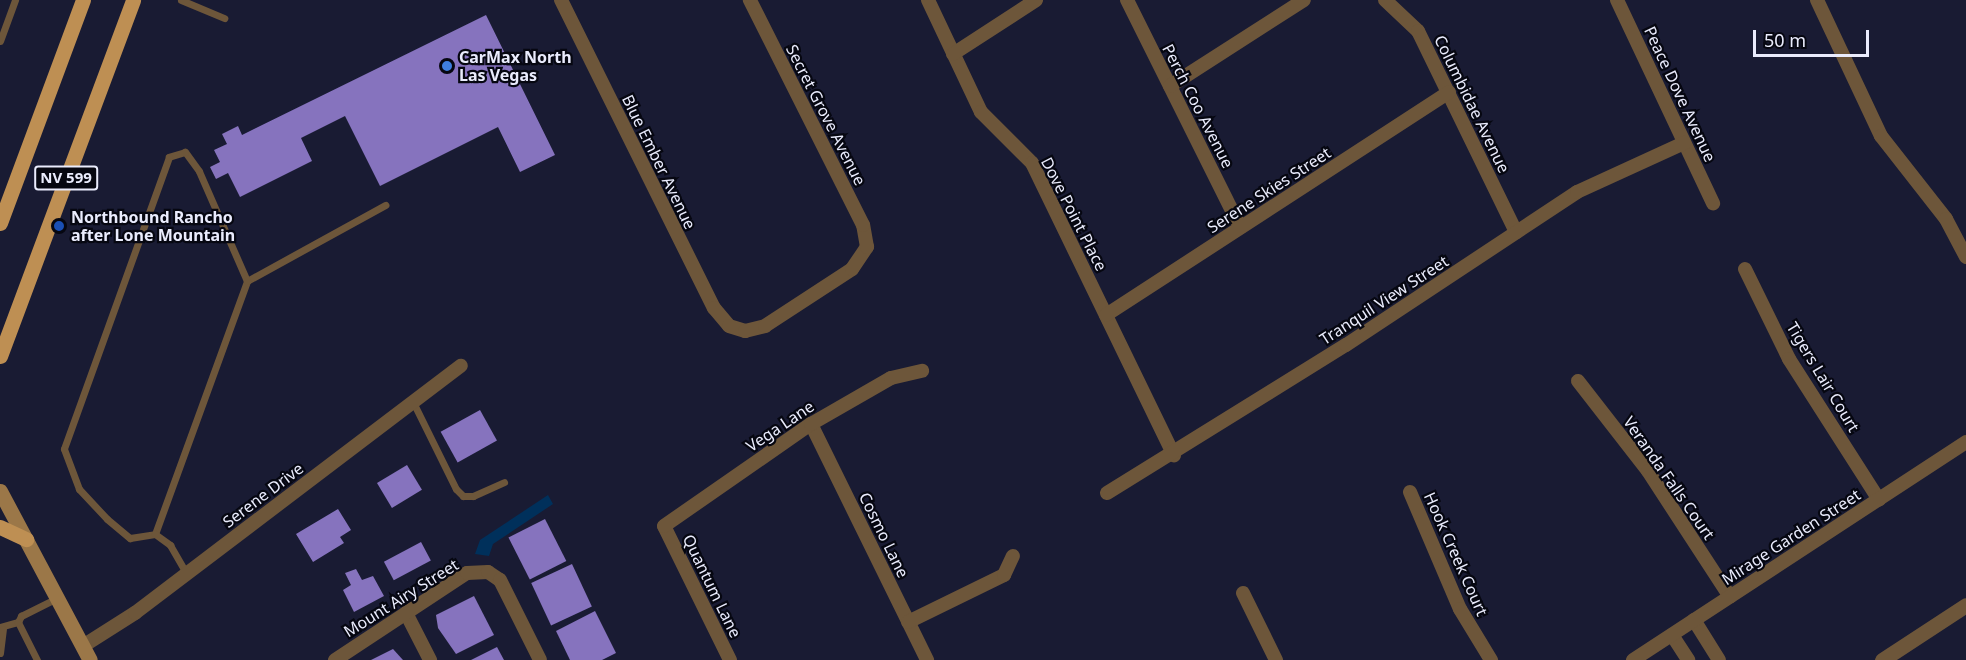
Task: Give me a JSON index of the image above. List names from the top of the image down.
{
  "streets": {
    "main road": ["NV 599"],
    "street": [
      "Peace Dove Avenue",
      "Columbidae Avenue",
      "Perch Coo Avenue",
      "Secret Grove Avenue",
      "Blue Ember Avenue",
      "Serene Skies Street",
      "Dove Point Place",
      "Tranquil View Street",
      "Tigers Lair Court",
      "Vega Lane",
      "Veranda Falls Court",
      "Serene Drive",
      "Cosmo Lane",
      "Mirage Garden Street",
      "Hook Creek Court",
      "Quantum Lane",
      "Mount Airy Street"
    ]
  },
  "crossings": [
    ["Peace Dove Avenue", "Tranquil View Street"],
    ["Columbidae Avenue", "Serene Skies Street"],
    ["Columbidae Avenue", "Tranquil View Street"],
    ["Perch Coo Avenue", "Serene Skies Street"],
    ["Secret Grove Avenue", "Blue Ember Avenue"],
    ["Serene Skies Street", "Dove Point Place"],
    ["Dove Point Place", "Tranquil View Street"],
    ["Tigers Lair Court", "Mirage Garden Street"],
    ["Vega Lane", "Cosmo Lane"],
    ["Vega Lane", "Quantum Lane"],
    ["Veranda Falls Court", "Mirage Garden Street"]
  ],
  "places": ["CarMax North Las Vegas", "Northbound Rancho after Lone Mountain"],
  "scale_bar": "50 m"
}
